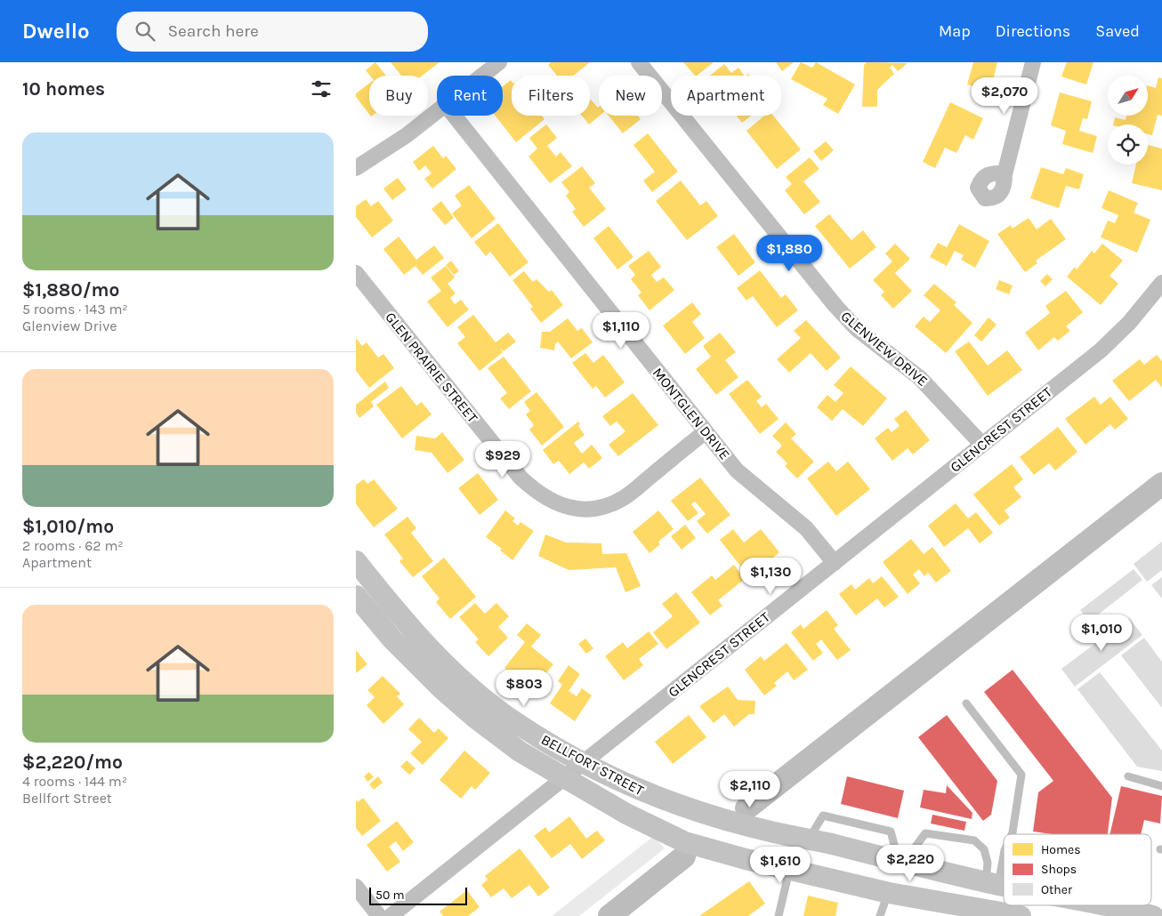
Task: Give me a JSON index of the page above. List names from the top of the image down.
{
  "streets": {
    "main road": ["BELLFORT STREET"],
    "street": [
      "GLENVIEW DRIVE",
      "GLEN PRAIRIE STREET",
      "MONTGLEN DRIVE",
      "GLENCREST STREET"
    ]
  },
  "crossings": [
    ["GLENVIEW DRIVE", "GLENCREST STREET"],
    ["GLEN PRAIRIE STREET", "MONTGLEN DRIVE"],
    ["MONTGLEN DRIVE", "GLENCREST STREET"],
    ["GLENCREST STREET", "BELLFORT STREET"]
  ],
  "legend": ["Homes", "Shops", "Other"],
  "scale_bar": "50 m",
  "north": "top right",
  "page": {
    "header": "Dwello",
    "search": "Search here",
    "nav": ["Map", "Directions", "Saved"],
    "heading": "10 homes",
    "chip": [
      "Buy",
      "Rent",
      "Filters",
      "New",
      "Apartment"
    ],
    "price": [
      "$2,070",
      "$1,880",
      "$1,110",
      "$929",
      "$1,130",
      "$1,010",
      "$803",
      "$2,110",
      "$2,220",
      "$1,610"
    ],
    "list": [
      {
        "name": "$1,880/mo",
        "note": "5 rooms · 143 m² · Glenview Drive"
      },
      {
        "name": "$1,010/mo",
        "note": "2 rooms · 62 m² · Apartment"
      },
      {
        "name": "$2,220/mo",
        "note": "4 rooms · 144 m² · Bellfort Street"
      }
    ],
    "scale": "50 m"
  }
}
